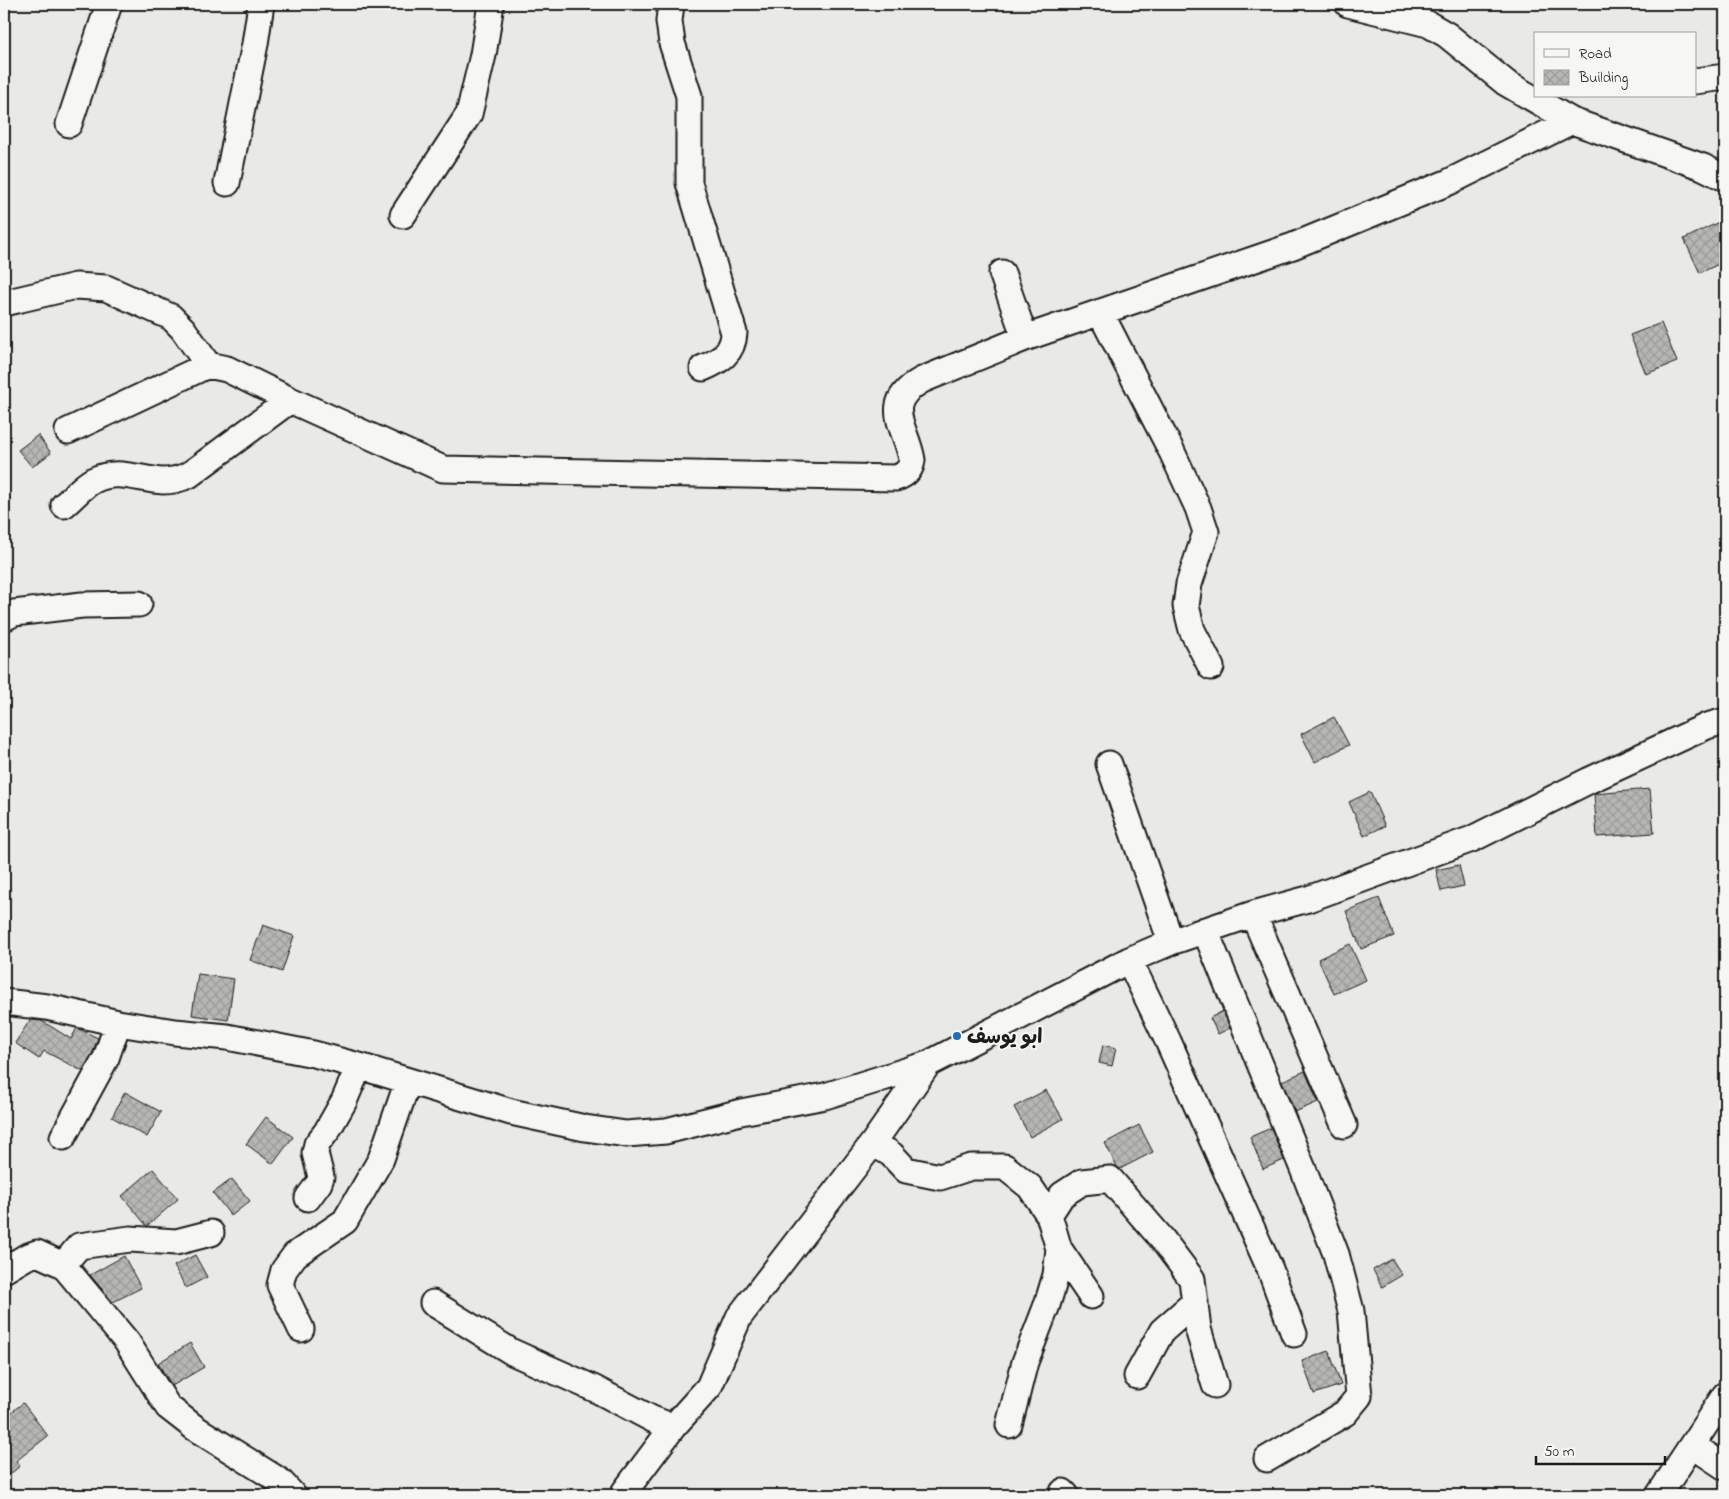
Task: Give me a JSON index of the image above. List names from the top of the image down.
{
  "places": ["ابو يوسف"],
  "legend": ["Road", "Building"],
  "scale_bar": "50 m"
}
